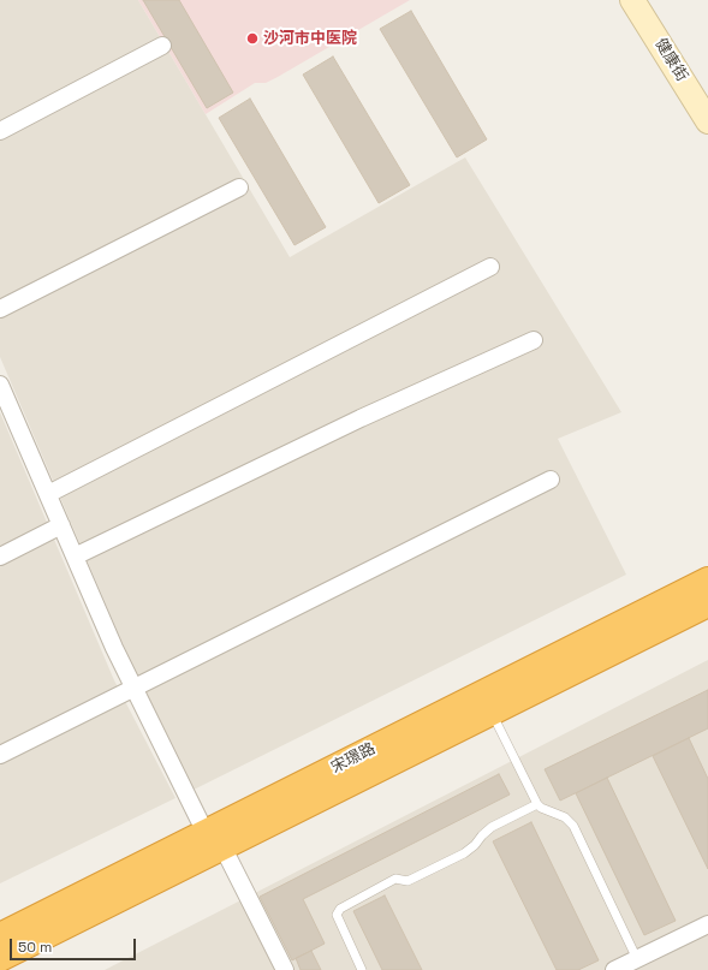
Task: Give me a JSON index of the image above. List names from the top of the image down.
{
  "streets": {
    "highway": ["宋璟路"],
    "main road": ["健康街"]
  },
  "places": ["沙河市中医院"],
  "scale_bar": "50 m"
}
